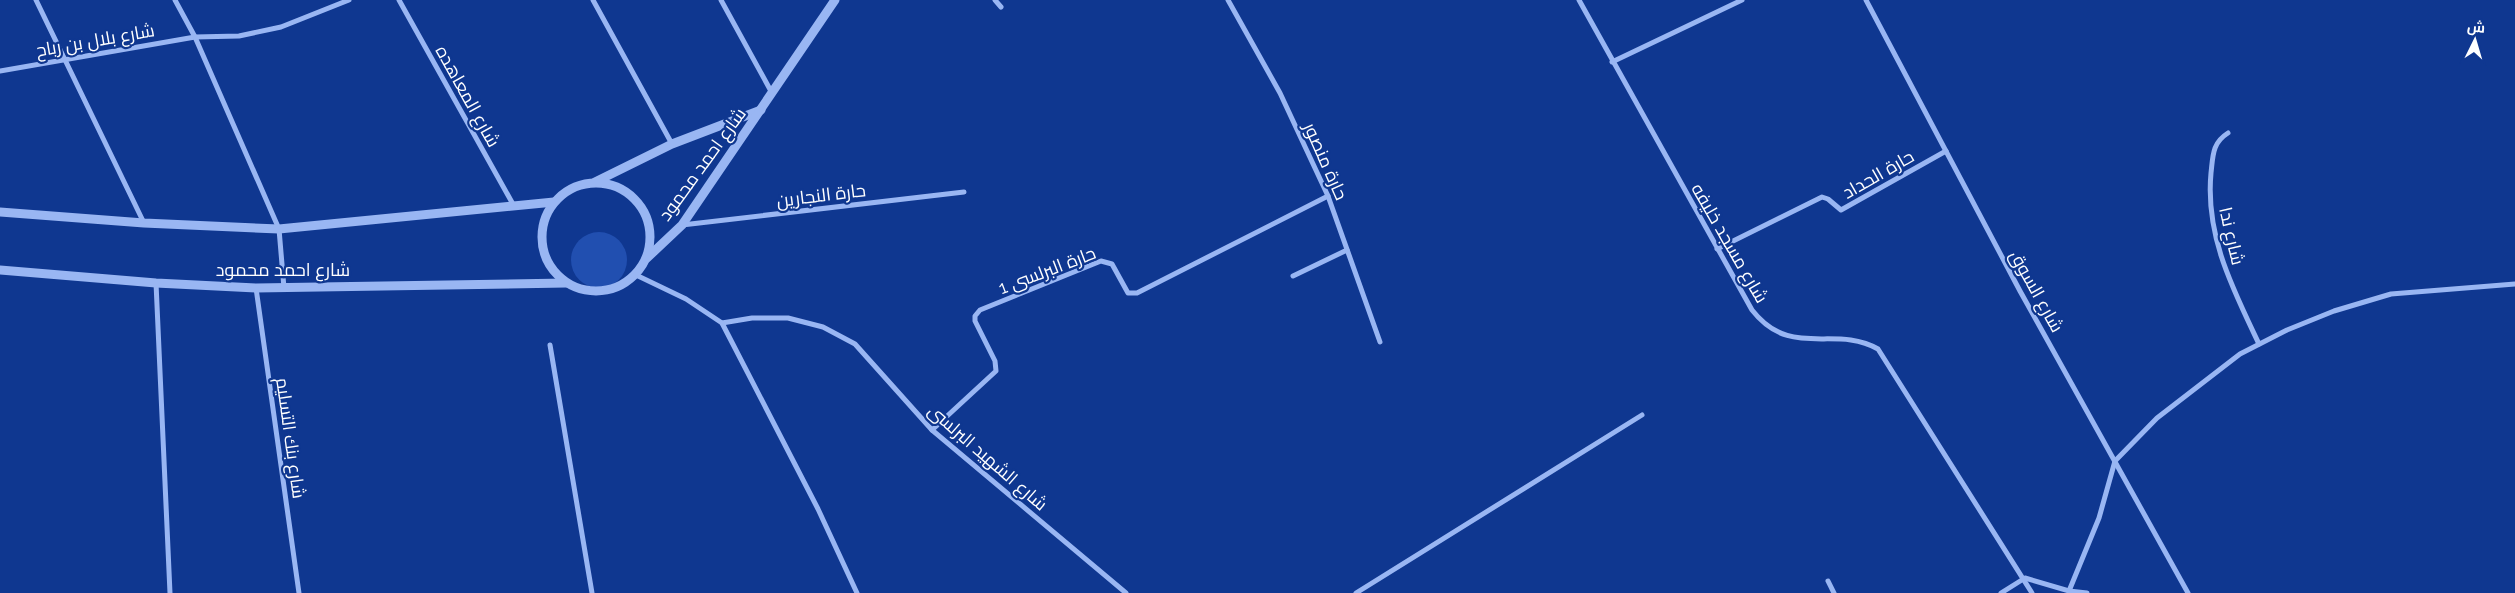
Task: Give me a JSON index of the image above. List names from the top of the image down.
{
  "streets": {
    "street": [
      "شارع بلال بن رباح",
      "شارع المعاهده",
      "حارة منصور",
      "شارع احمد محمود",
      "حارة الحداد",
      "حارة النجارين",
      "شارع ندا",
      "شارع مسجد خليفه",
      "حارة البرلسى 1",
      "شارع السوق",
      "شارع بنك التسليم",
      "شارع الشهيد البرلسى"
    ]
  },
  "crossings": [
    ["حارة منصور", "حارة البرلسى 1"],
    ["شارع احمد محمود", "حارة النجارين"],
    ["شارع احمد محمود", "شارع بنك التسليم"],
    ["حارة الحداد", "شارع مسجد خليفه"],
    ["حارة الحداد", "شارع السوق"],
    ["حارة البرلسى 1", "شارع الشهيد البرلسى"]
  ],
  "north": "top"
}
